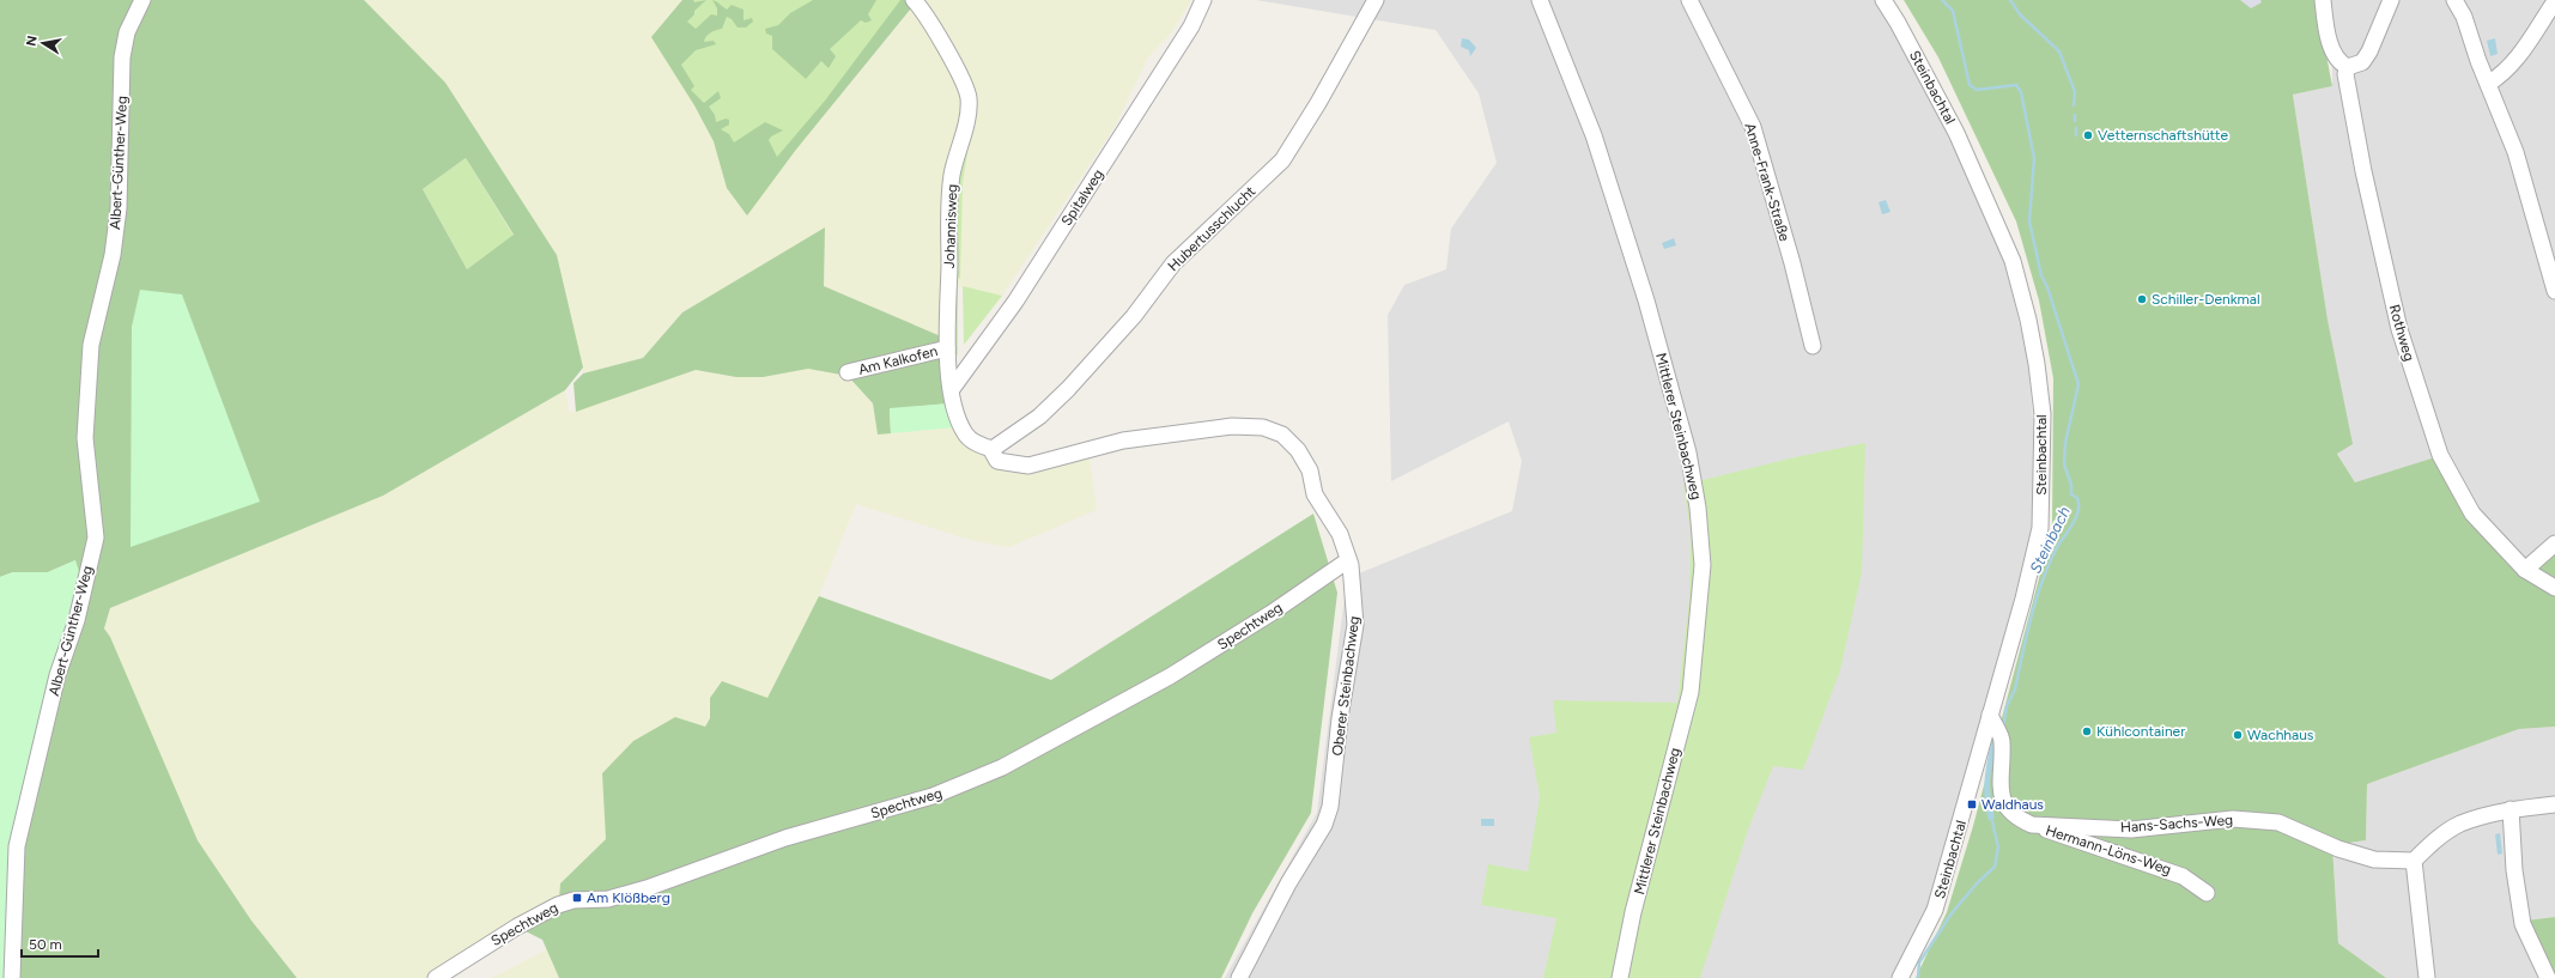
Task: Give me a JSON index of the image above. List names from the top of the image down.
{
  "streets": {
    "street": [
      "Steinbachtal",
      "Albert-Günther-Weg",
      "Anne-Frank-Straße",
      "Spitalweg",
      "Johannisweg",
      "Hubertusschlucht",
      "Rothweg",
      "Am Kalkofen",
      "Mittlerer Steinbachweg",
      "Spechtweg",
      "Oberer Steinbachweg",
      "Hans-Sachs-Weg",
      "Hermann-Löns-Weg"
    ]
  },
  "crossings": [
    ["Steinbachtal", "Hans-Sachs-Weg"],
    ["Spitalweg", "Johannisweg"],
    ["Johannisweg", "Hubertusschlucht"],
    ["Johannisweg", "Am Kalkofen"],
    ["Johannisweg", "Oberer Steinbachweg"],
    ["Hubertusschlucht", "Oberer Steinbachweg"],
    ["Spechtweg", "Oberer Steinbachweg"],
    ["Hans-Sachs-Weg", "Hermann-Löns-Weg"]
  ],
  "water": ["Steinbach"],
  "places": {
    "other": [
      "Vetternschaftshütte",
      "Schiller-Denkmal",
      "Kühlcontainer",
      "Wachhaus"
    ],
    "transit": ["Waldhaus", "Am Klößberg"]
  },
  "scale_bar": "50 m",
  "north": "left"
}
